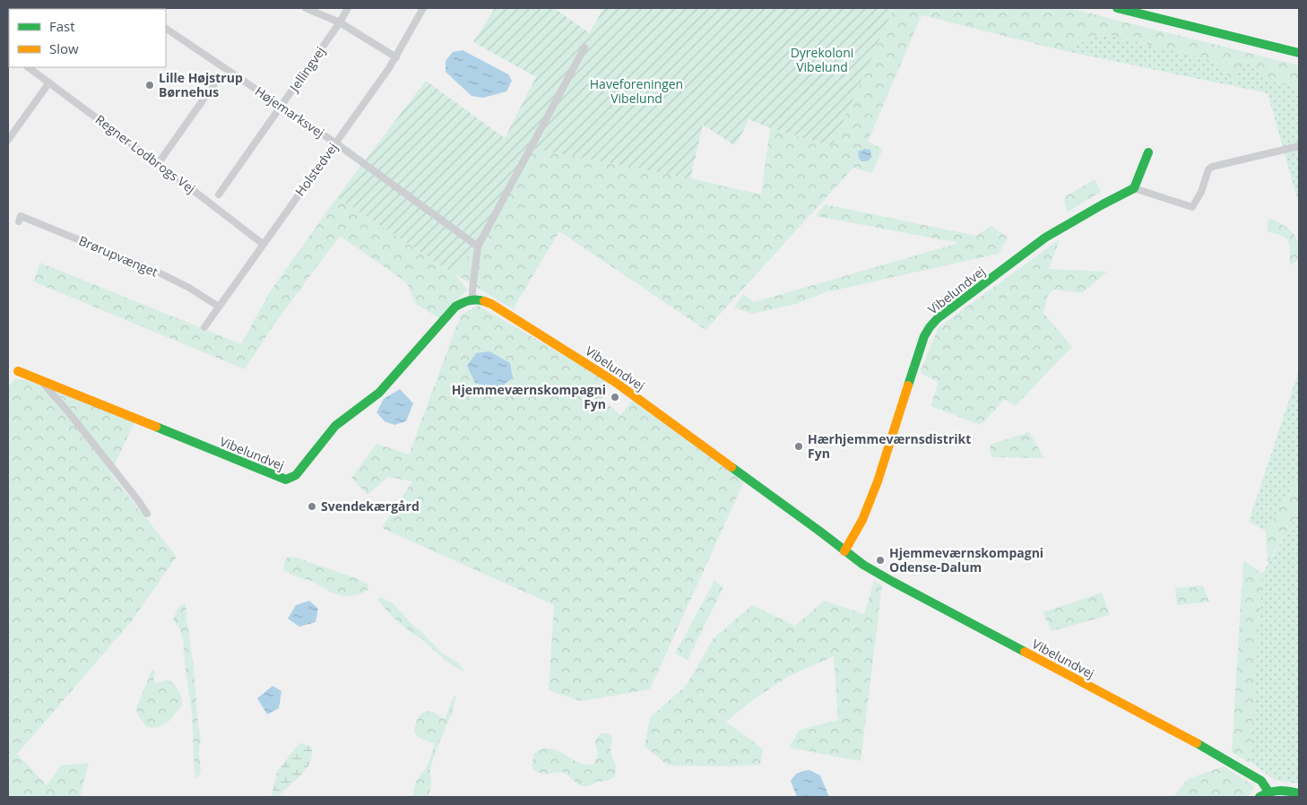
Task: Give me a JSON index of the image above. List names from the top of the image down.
{
  "streets": {
    "street": [
      "Jellingvej",
      "Højemarksvej",
      "Regner Lodbrogs Vej",
      "Holstedvej",
      "Brørupvænget",
      "Vibelundvej"
    ]
  },
  "crossings": [
    ["Jellingvej", "Højemarksvej"],
    ["Højemarksvej", "Holstedvej"],
    ["Regner Lodbrogs Vej", "Holstedvej"],
    ["Holstedvej", "Brørupvænget"]
  ],
  "parks": ["Dyrekoloni Vibelund", "Haveforeningen Vibelund"],
  "places": [
    "Lille Højstrup Børnehus",
    "Hjemmeværnskompagni Fyn",
    "Hærhjemmeværnsdistrikt Fyn",
    "Svendekærgård",
    "Hjemmeværnskompagni Odense-Dalum"
  ],
  "legend": ["Fast", "Slow"]
}
